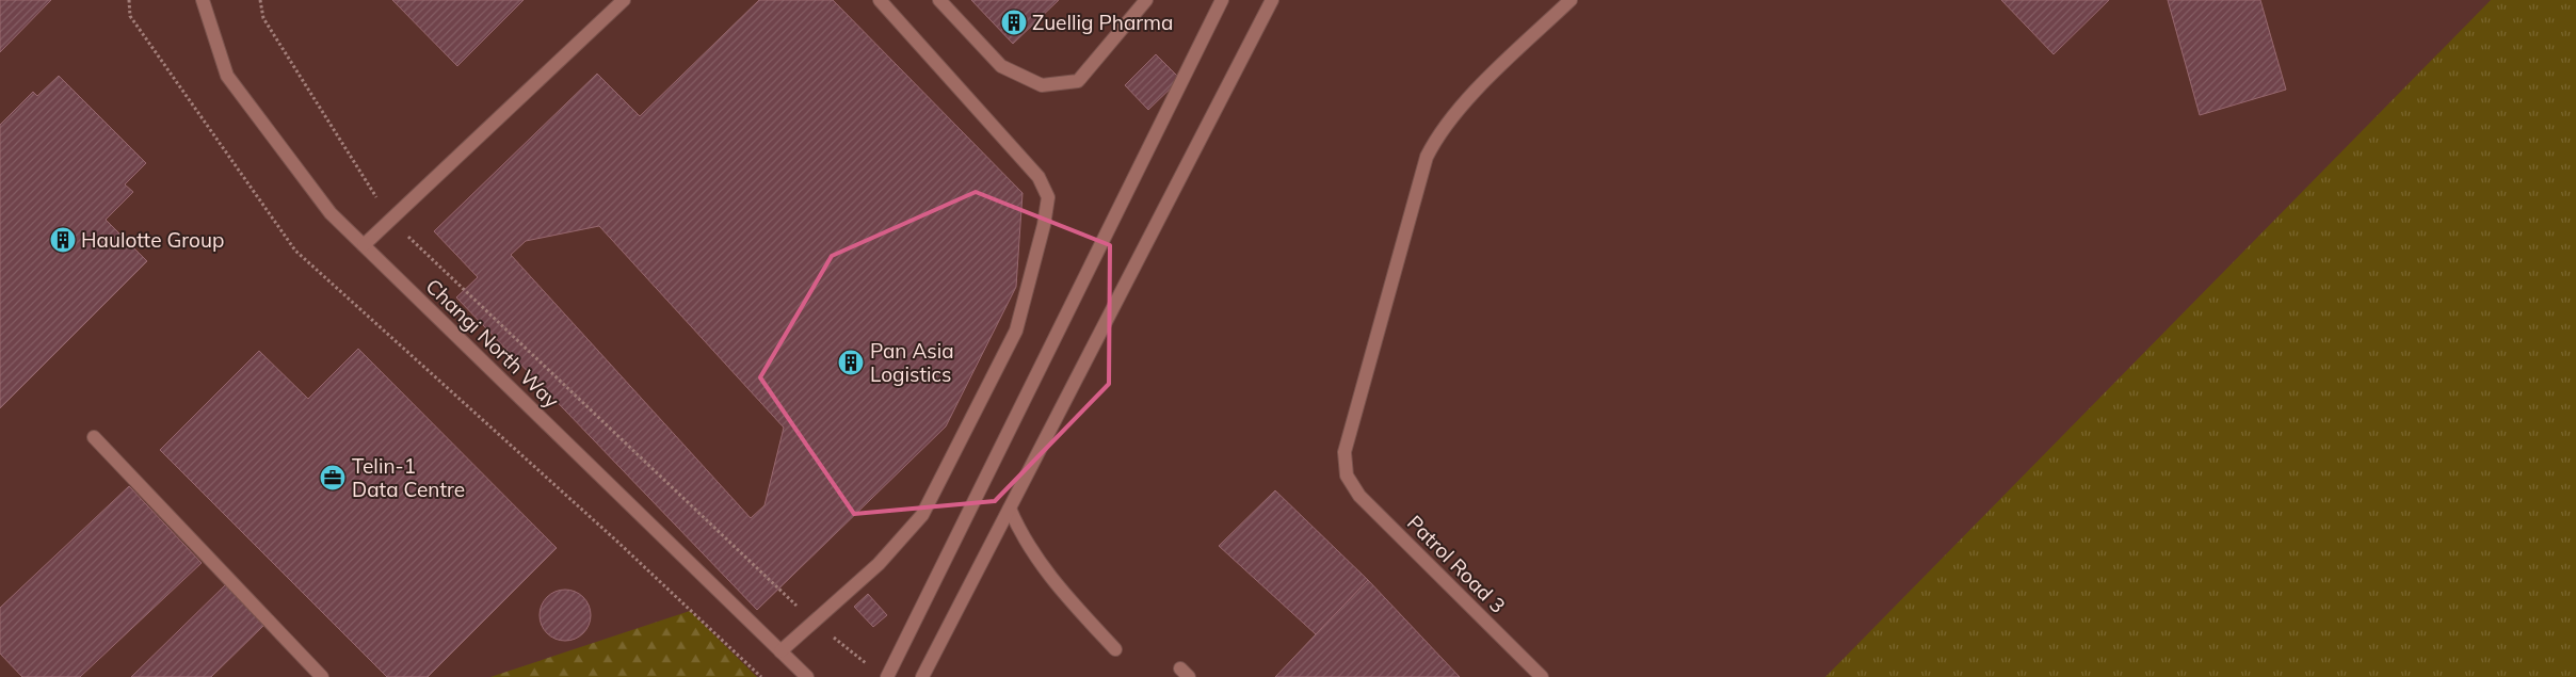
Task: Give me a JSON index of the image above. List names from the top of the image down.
{
  "streets": {
    "street": ["Changi North Way", "Patrol Road 3"]
  },
  "places": {
    "building": ["Zuellig Pharma", "Haulotte Group", "Pan Asia Logistics"],
    "office": ["Telin-1 Data Centre"]
  }
}
